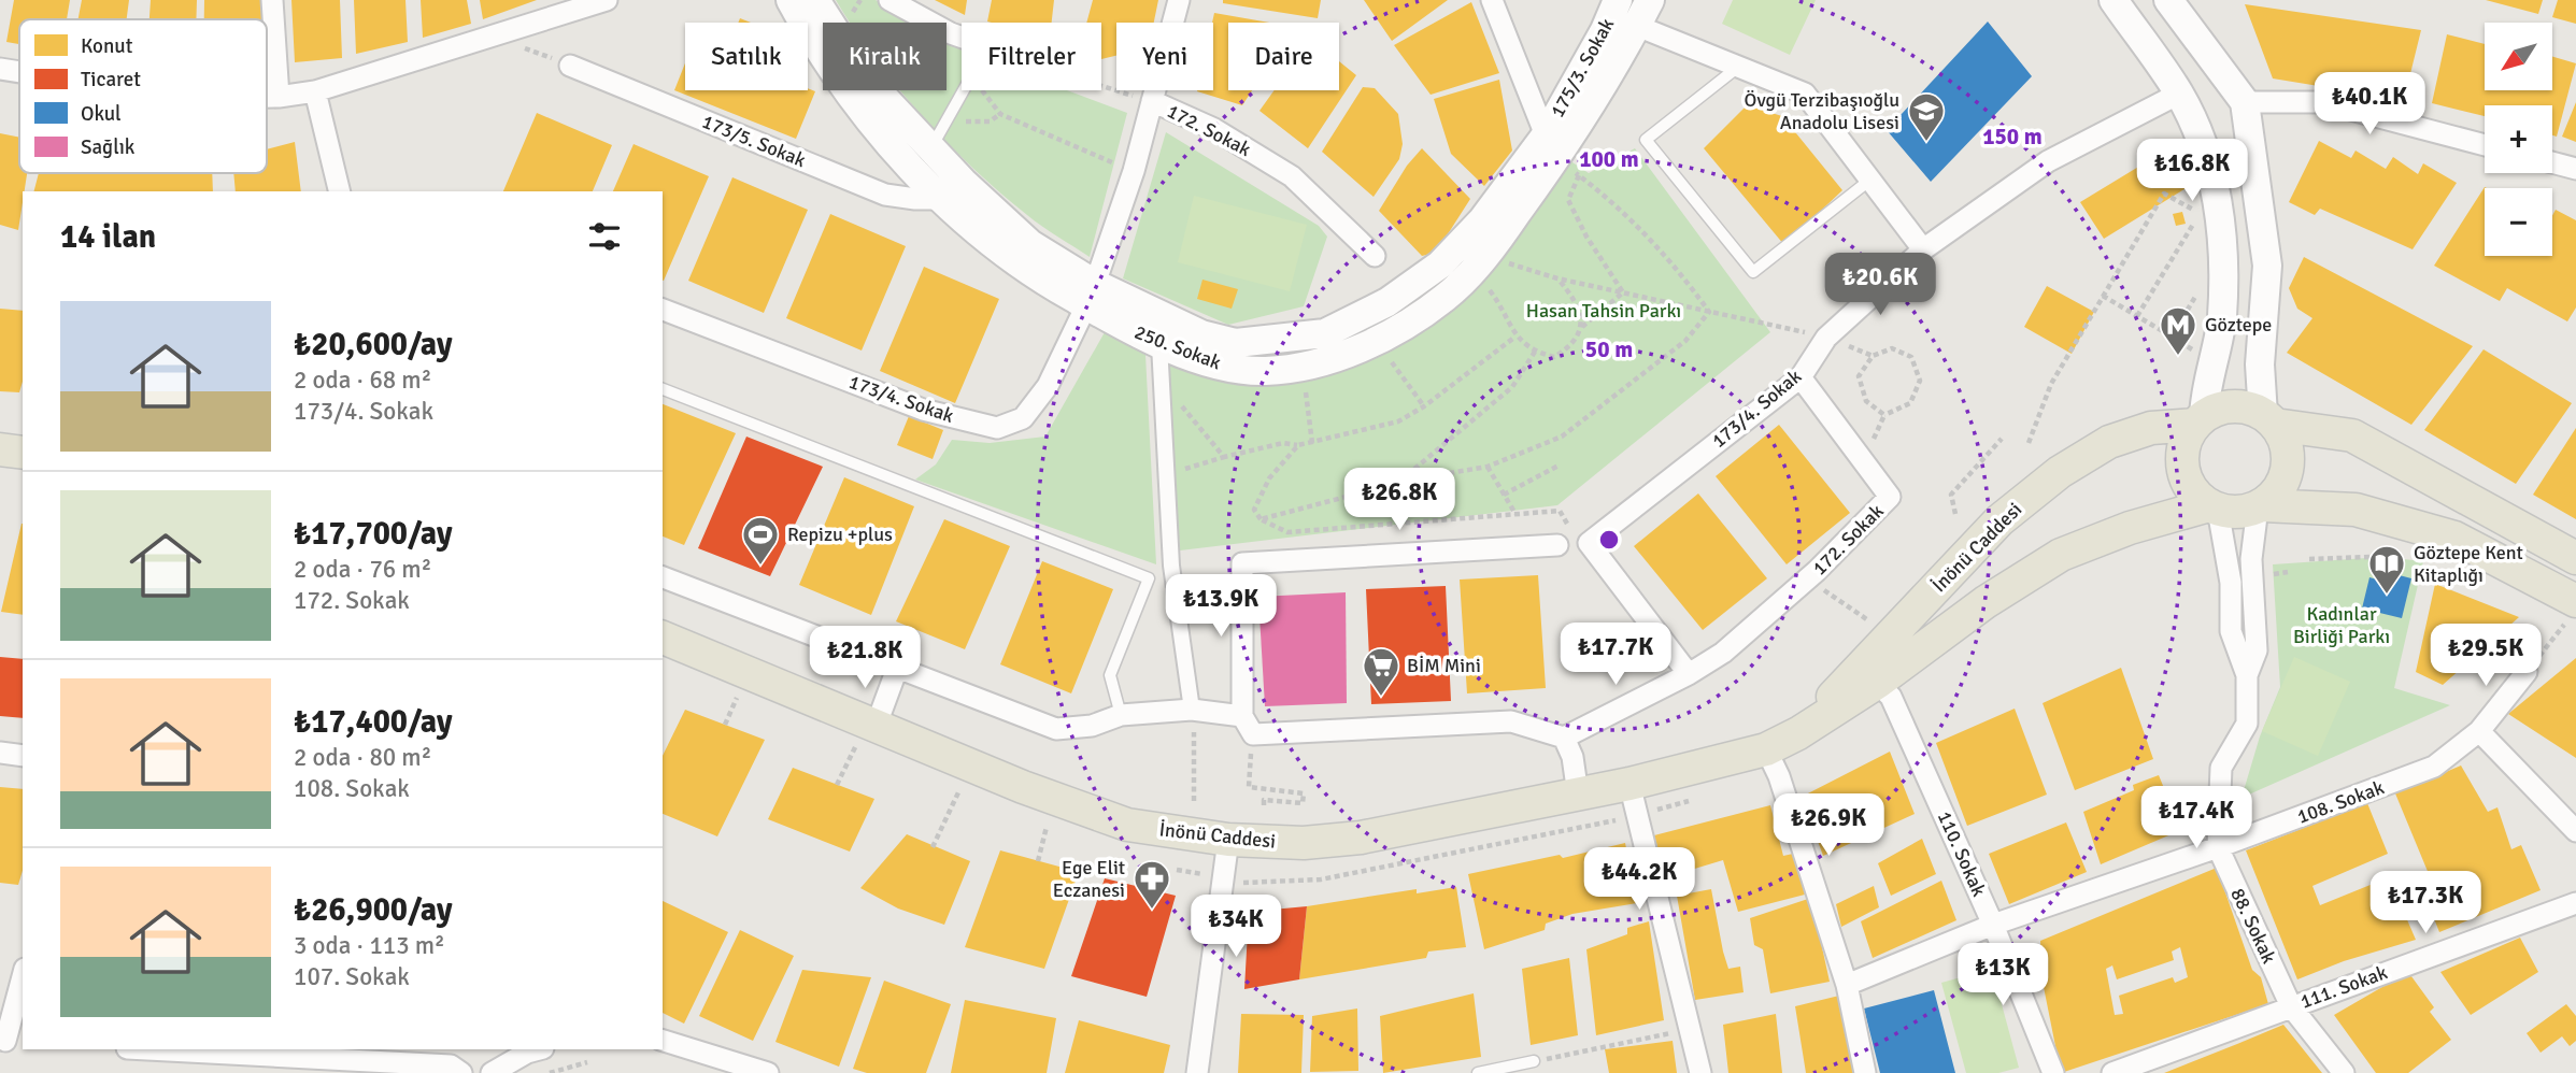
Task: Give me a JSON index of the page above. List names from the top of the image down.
{
  "streets": {
    "main road": ["175/3. Sokak", "250. Sokak", "İnönü Caddesi"],
    "street": [
      "172. Sokak",
      "173/5. Sokak",
      "173/4. Sokak",
      "108. Sokak",
      "110. Sokak",
      "88. Sokak",
      "111. Sokak"
    ]
  },
  "crossings": [
    ["175/3. Sokak", "250. Sokak"],
    ["172. Sokak", "173/4. Sokak"],
    ["173/5. Sokak", "250. Sokak"],
    ["250. Sokak", "173/4. Sokak"],
    ["İnönü Caddesi", "110. Sokak"],
    ["İnönü Caddesi", "88. Sokak"],
    ["108. Sokak", "110. Sokak"],
    ["108. Sokak", "88. Sokak"],
    ["88. Sokak", "111. Sokak"]
  ],
  "parks": ["Hasan Tahsin Parkı", "Kadınlar Birliği Parkı"],
  "places": {
    "school or university": ["Övgü Terzibaşıoğlu Anadolu Lisesi"],
    "metro station": ["Göztepe"],
    "sports": ["Repizu +plus"],
    "library": ["Göztepe Kent Kitaplığı"],
    "supermarket": ["BİM Mini"],
    "pharmacy": ["Ege Elit Eczanesi"]
  },
  "legend": [
    "Konut",
    "Ticaret",
    "Okul",
    "Sağlık"
  ],
  "north": "bottom left",
  "page": {
    "map_buttons": ["+", "−"],
    "chip": [
      "Satılık",
      "Kiralık",
      "Filtreler",
      "Yeni",
      "Daire"
    ],
    "price": [
      "₺40.1K",
      "₺16.8K",
      "₺20.6K",
      "₺26.8K",
      "₺13.9K",
      "₺17.7K",
      "₺29.5K",
      "₺21.8K",
      "₺17.4K",
      "₺26.9K",
      "₺44.2K",
      "₺17.3K",
      "₺34K",
      "₺13K"
    ],
    "heading": "14 ilan",
    "list": [
      {
        "name": "₺20,600/ay",
        "note": "2 oda · 68 m² · 173/4. Sokak"
      },
      {
        "name": "₺17,700/ay",
        "note": "2 oda · 76 m² · 172. Sokak"
      },
      {
        "name": "₺17,400/ay",
        "note": "2 oda · 80 m² · 108. Sokak"
      },
      {
        "name": "₺26,900/ay",
        "note": "3 oda · 113 m² · 107. Sokak"
      }
    ]
  },
  "rings": ["150 m", "100 m", "50 m"]
}
